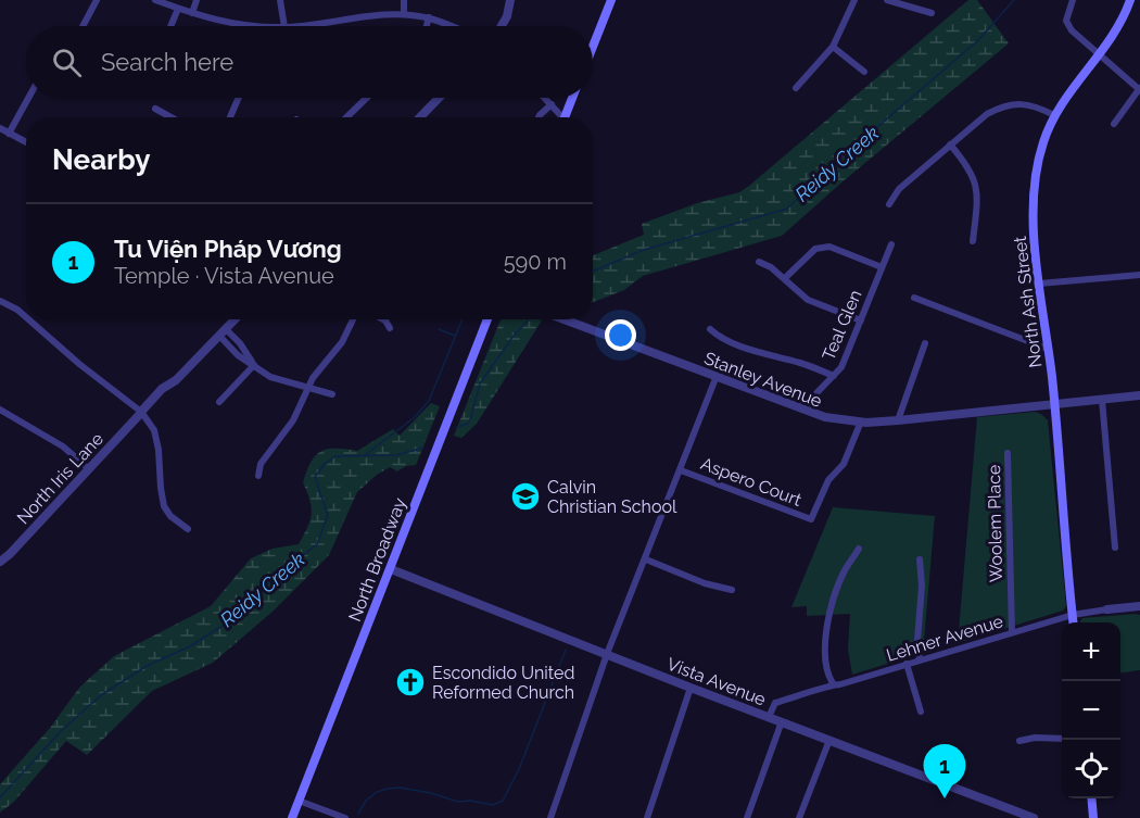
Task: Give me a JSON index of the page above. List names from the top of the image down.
{
  "streets": {
    "main road": ["North Ash Street", "North Broadway"],
    "street": [
      "Teal Glen",
      "Stanley Avenue",
      "North Iris Lane",
      "Aspero Court",
      "Woolem Place",
      "Lehner Avenue",
      "Vista Avenue"
    ]
  },
  "crossings": [
    ["North Ash Street", "Stanley Avenue"],
    ["North Ash Street", "Lehner Avenue"],
    ["Teal Glen", "Stanley Avenue"],
    ["Stanley Avenue", "Aspero Court"],
    ["Woolem Place", "Lehner Avenue"],
    ["North Broadway", "Vista Avenue"],
    ["Lehner Avenue", "Vista Avenue"]
  ],
  "water": ["Reidy Creek"],
  "places": {
    "school or university": ["Calvin Christian School"],
    "church": ["Escondido United Reformed Church"]
  },
  "page": {
    "search": "Search here",
    "heading": "Nearby",
    "list": [
      {
        "mark": "1",
        "name": "Tu Viện Pháp Vương",
        "note": "Temple · Vista Avenue",
        "value": "590 m"
      }
    ],
    "map_buttons": ["+", "−"],
    "pins": "1"
  }
}
